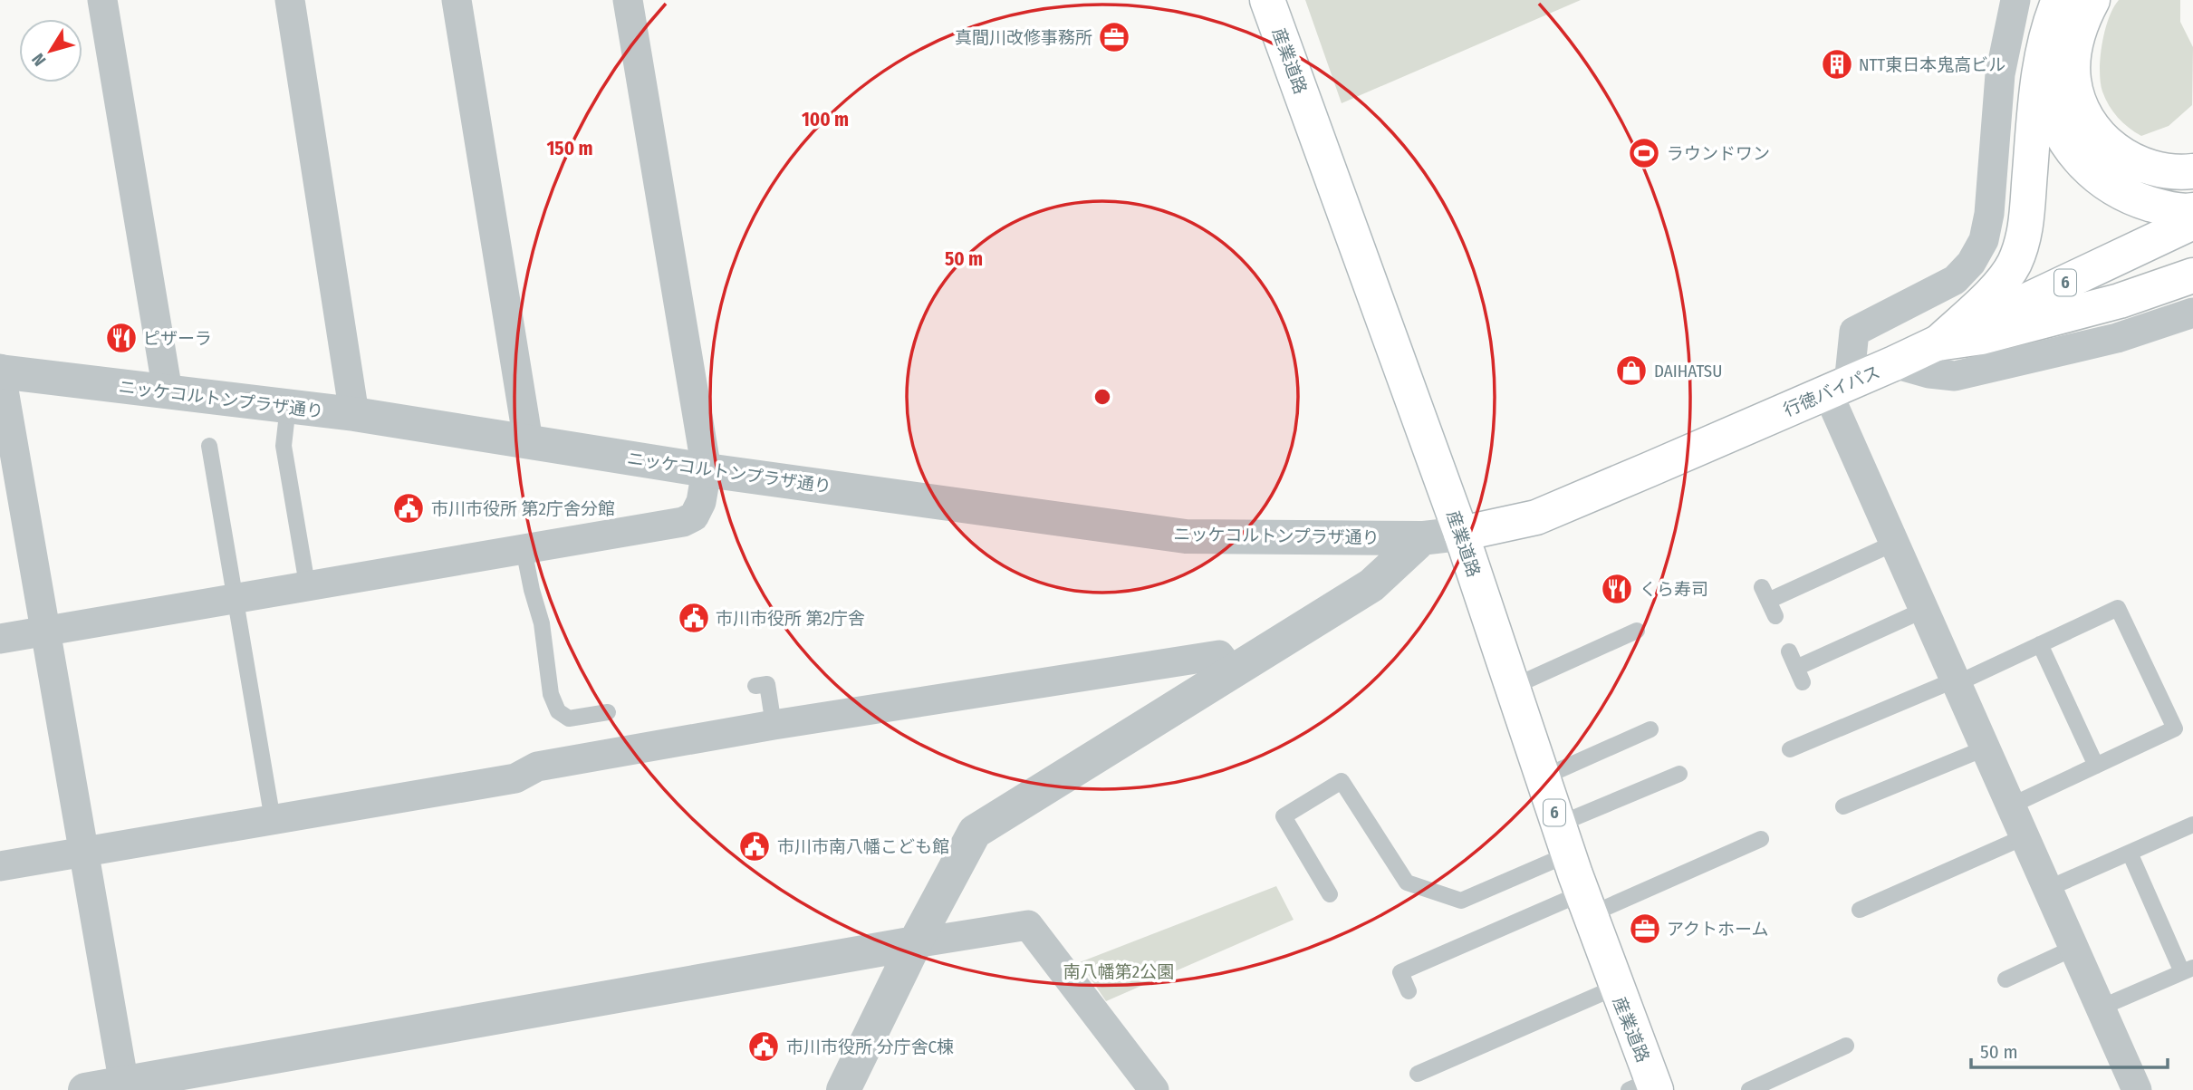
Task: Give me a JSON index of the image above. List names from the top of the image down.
{
  "streets": {
    "main road": ["産業道路", "6", "行徳バイパス"],
    "street": ["ニッケコルトンプラザ通り"]
  },
  "crossings": [
    ["産業道路", "行徳バイパス"],
    ["産業道路", "ニッケコルトンプラザ通り"],
    ["行徳バイパス", "ニッケコルトンプラザ通り"]
  ],
  "parks": ["南八幡第2公園"],
  "places": {
    "office": ["真間川改修事務所", "アクトホーム"],
    "building": ["NTT東日本鬼高ビル"],
    "sports": ["ラウンドワン"],
    "restaurant": ["ピザーラ", "くら寿司"],
    "shop": ["DAIHATSU"],
    "public building": [
      "市川市役所 第2庁舎分館",
      "市川市役所 第2庁舎",
      "市川市南八幡こども館",
      "市川市役所 分庁舎C棟"
    ]
  },
  "scale_bar": "50 m",
  "north": "bottom left",
  "rings": ["100 m", "150 m", "50 m"]
}
